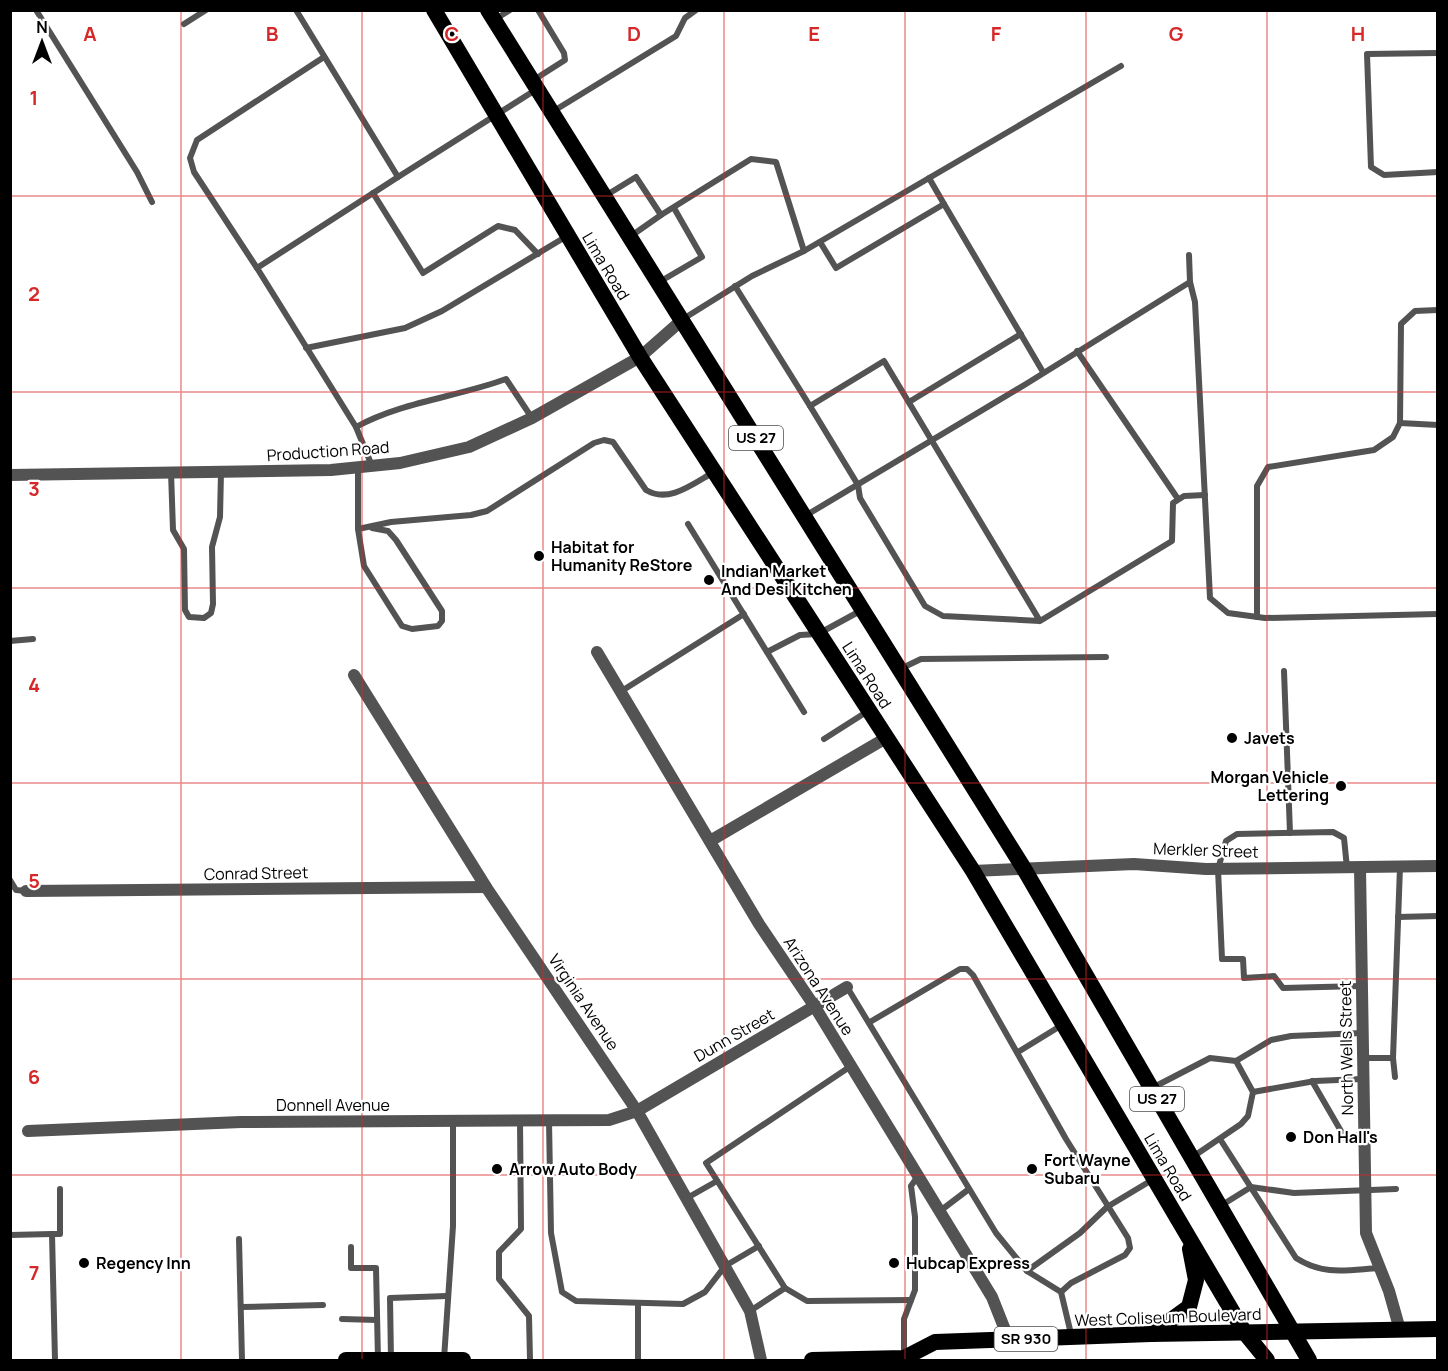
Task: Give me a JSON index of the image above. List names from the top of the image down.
{
  "streets": {
    "highway": [
      "Lima Road",
      "US 27",
      "West Coliseum Boulevard",
      "SR 930"
    ],
    "street": [
      "Production Road",
      "Merkler Street",
      "Conrad Street",
      "Arizona Avenue",
      "Virginia Avenue",
      "Dunn Street",
      "North Wells Street",
      "Donnell Avenue"
    ]
  },
  "crossings": [
    ["Lima Road", "Production Road"],
    ["Lima Road", "Merkler Street"],
    ["Lima Road", "West Coliseum Boulevard"],
    ["Merkler Street", "North Wells Street"],
    ["Conrad Street", "Virginia Avenue"],
    ["Arizona Avenue", "Dunn Street"],
    ["Arizona Avenue", "West Coliseum Boulevard"],
    ["Virginia Avenue", "Dunn Street"],
    ["Virginia Avenue", "Donnell Avenue"],
    ["Dunn Street", "Donnell Avenue"],
    ["North Wells Street", "West Coliseum Boulevard"]
  ],
  "places": [
    "Habitat for Humanity ReStore",
    "Indian Market And Desi Kitchen",
    "Javets",
    "Morgan Vehicle Lettering",
    "Don Hall's",
    "Arrow Auto Body",
    "Fort Wayne Subaru",
    "Regency Inn",
    "Hubcap Express"
  ],
  "north": "top",
  "grid": {
    "columns": [
      "A",
      "B",
      "C",
      "D",
      "E",
      "F",
      "G",
      "H"
    ],
    "rows": [
      "1",
      "2",
      "3",
      "4",
      "5",
      "6",
      "7"
    ]
  }
}
